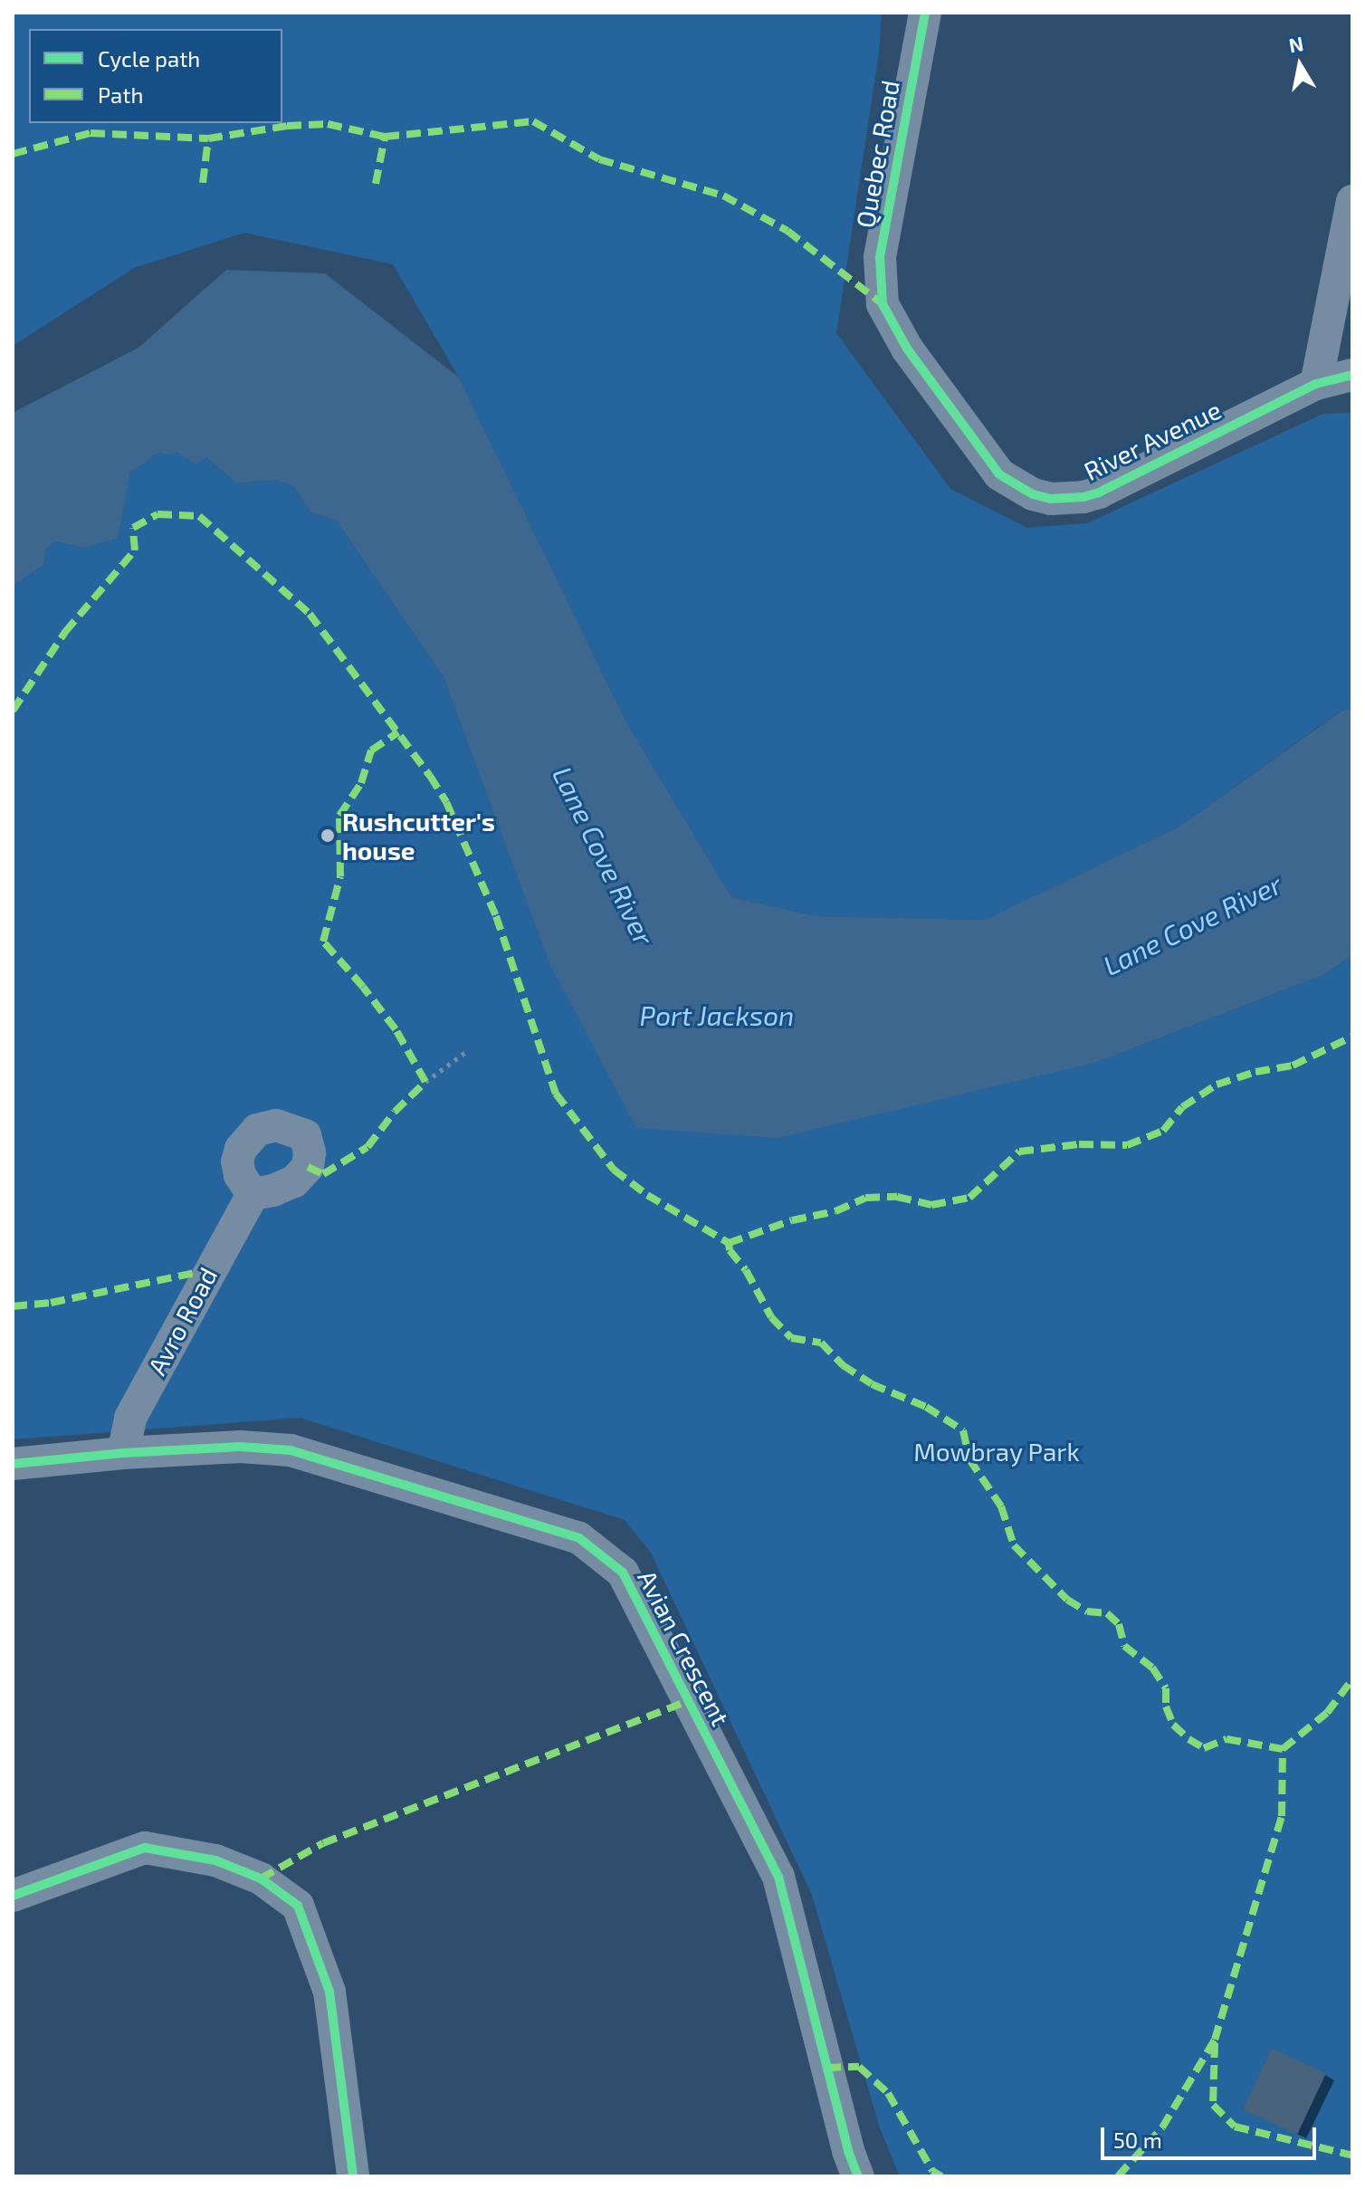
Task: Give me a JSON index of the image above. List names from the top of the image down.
{
  "streets": {
    "street": [
      "Quebec Road",
      "River Avenue",
      "Avro Road",
      "Avian Crescent"
    ]
  },
  "crossings": [
    ["Quebec Road", "River Avenue"],
    ["Avro Road", "Avian Crescent"]
  ],
  "water": ["Lane Cove River", "Port Jackson"],
  "parks": ["Mowbray Park"],
  "places": ["Rushcutter's house"],
  "legend": ["Cycle path", "Path"],
  "scale_bar": "50 m",
  "north": "top"
}
